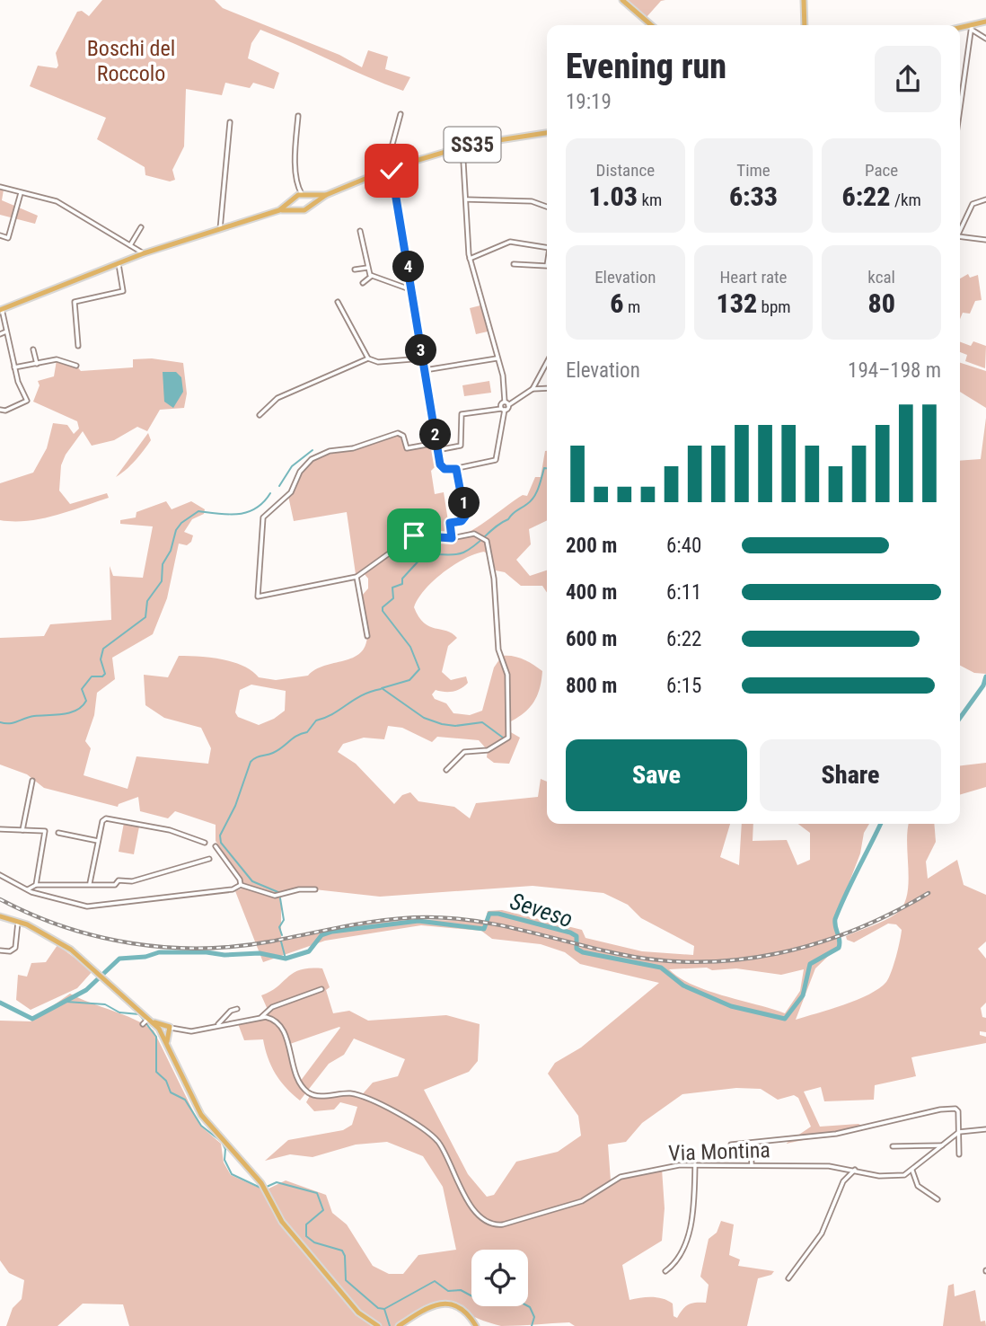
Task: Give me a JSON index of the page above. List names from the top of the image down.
{
  "streets": {
    "main road": ["SS35"],
    "street": ["Via Montina"]
  },
  "water": ["Seveso"],
  "parks": ["Boschi del Roccolo"],
  "page": {
    "heading": ["Evening run", "19:19"],
    "stats": [
      ["Distance", "1.03 km"],
      ["Time", "6:33"],
      ["Pace", "6:22 /km"],
      ["Elevation", "6 m"],
      ["Heart rate", "132 bpm"],
      ["kcal", "80"]
    ],
    "pins": [
      "4",
      "3",
      "2",
      "1"
    ],
    "chart": ["Elevation", "194–198 m"],
    "list": [
      {
        "name": "200 m",
        "note": "6:40"
      },
      {
        "name": "400 m",
        "note": "6:11"
      },
      {
        "name": "600 m",
        "note": "6:22"
      },
      {
        "name": "800 m",
        "note": "6:15"
      }
    ],
    "buttons": ["Save", "Share"]
  }
}
